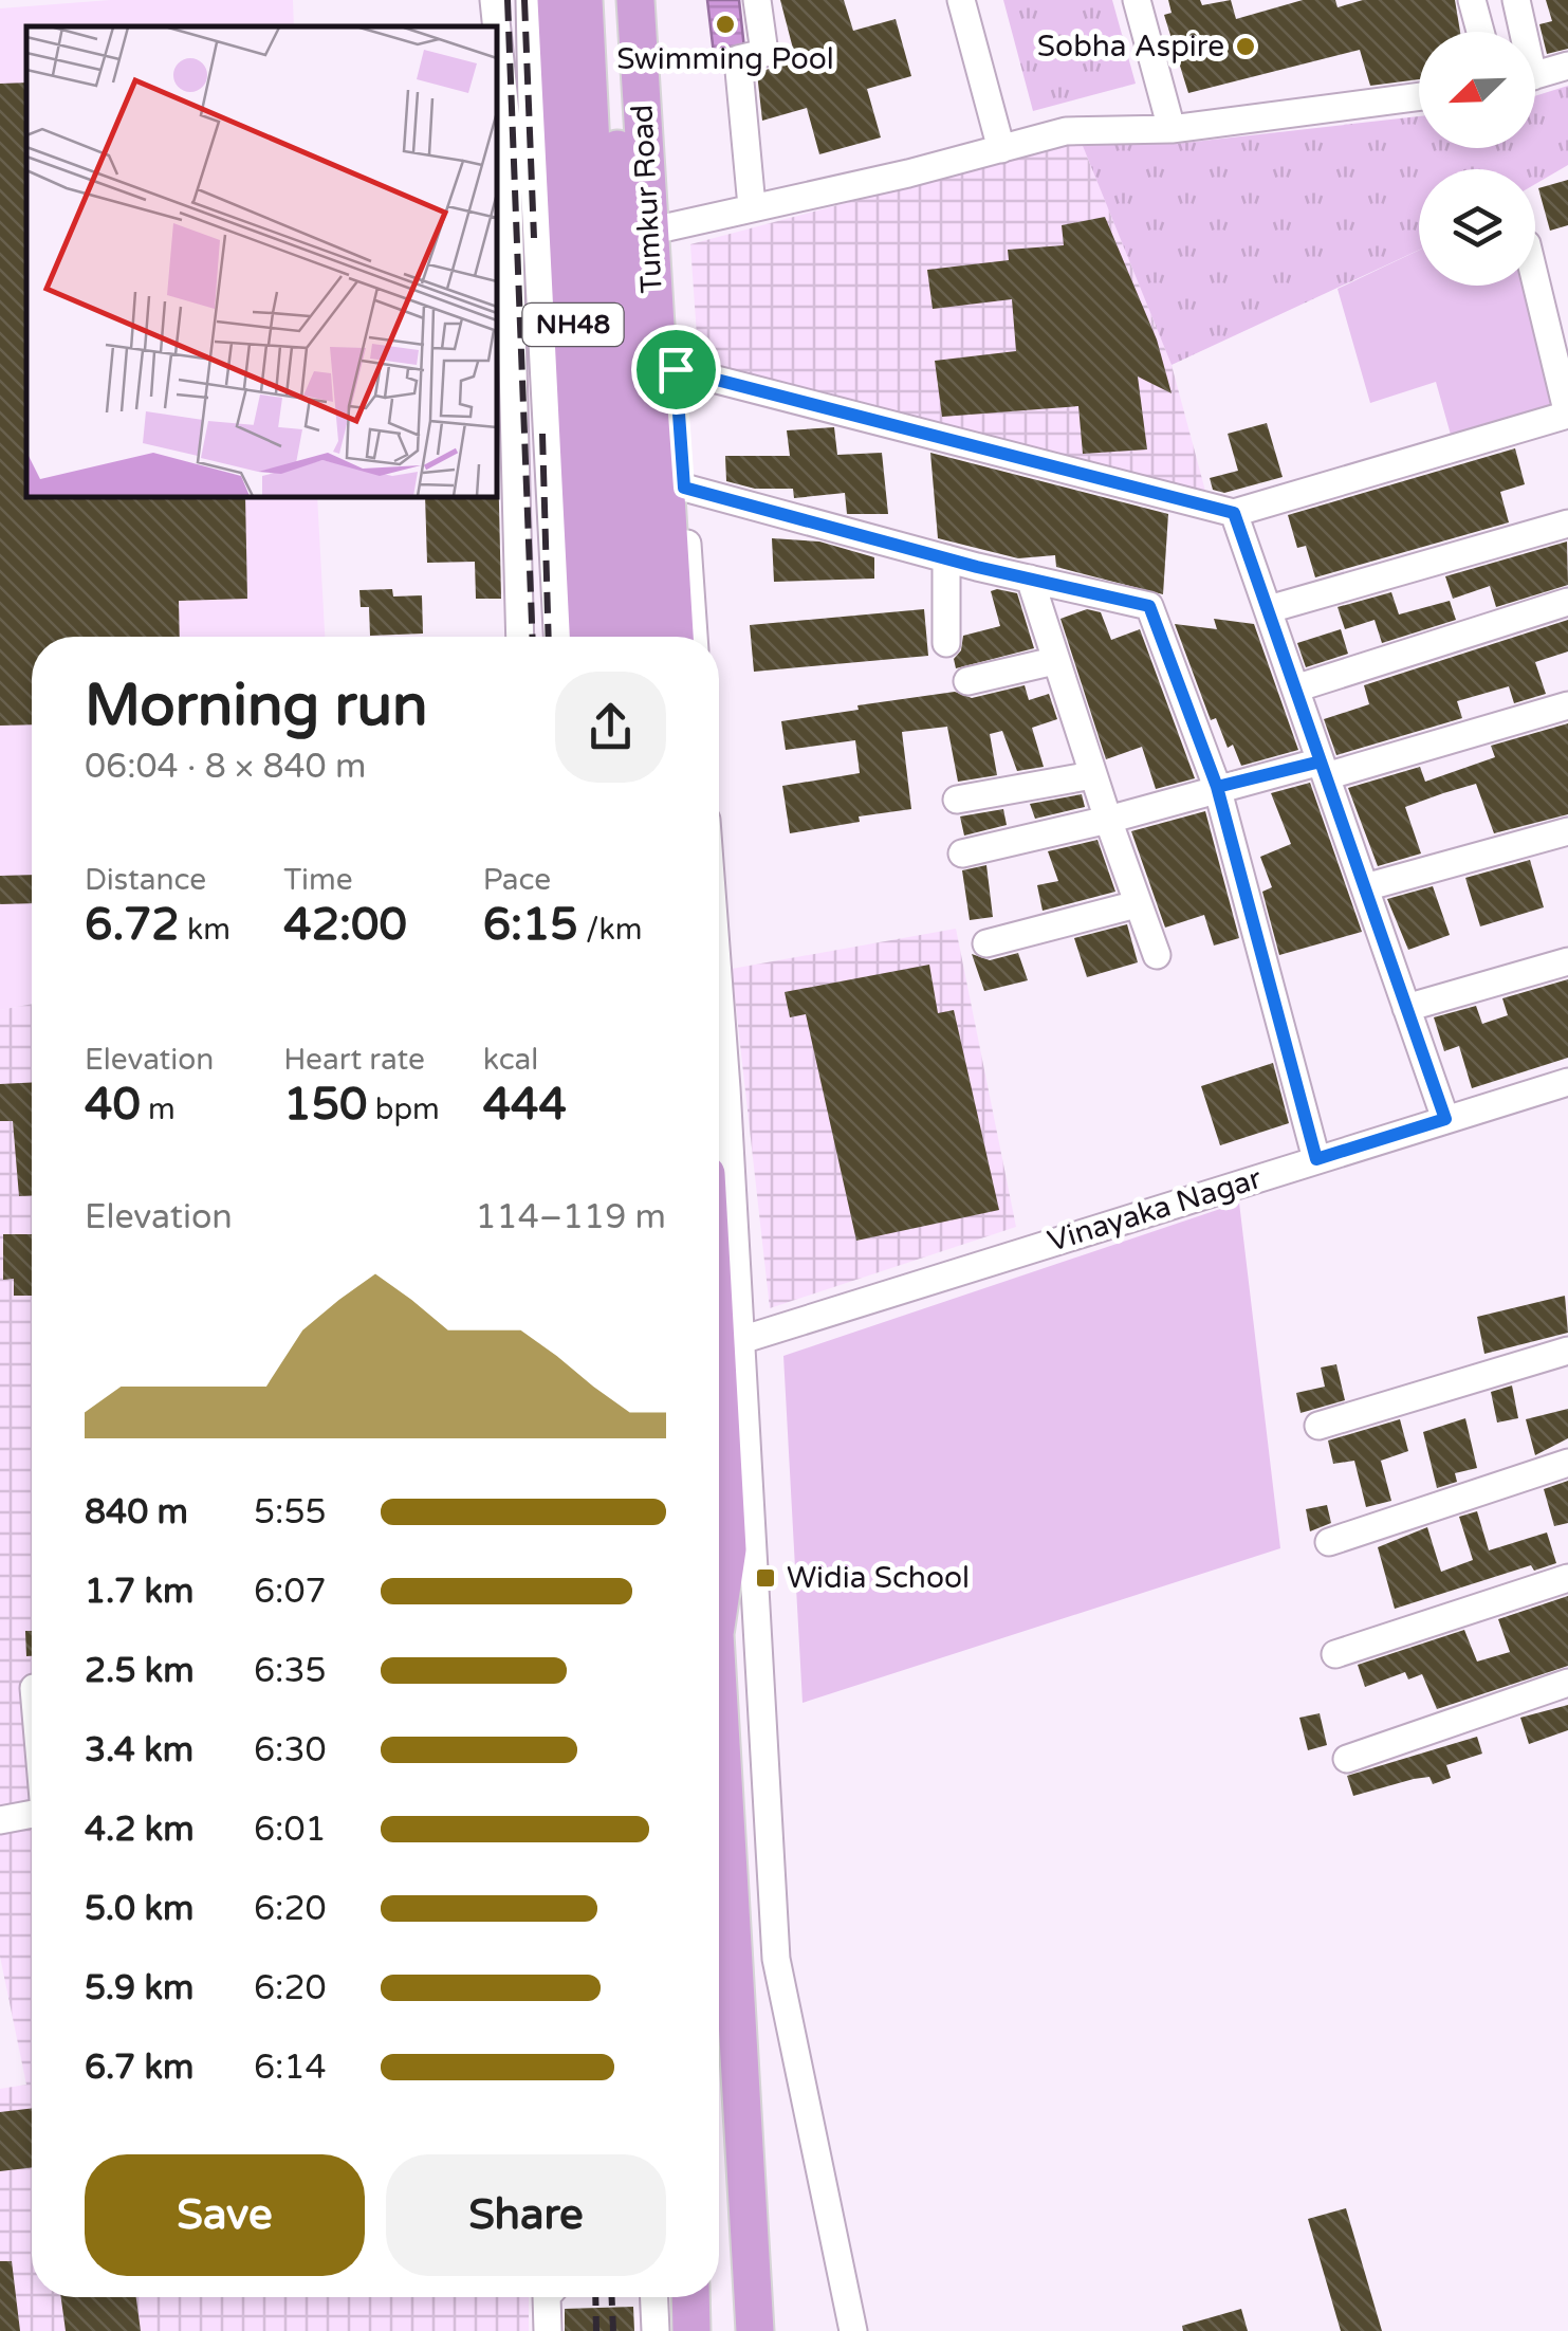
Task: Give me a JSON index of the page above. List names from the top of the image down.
{
  "streets": {
    "highway": ["Tumkur Road", "NH48"],
    "street": ["Vinayaka Nagar"]
  },
  "places": {
    "other": ["Swimming Pool", "Sobha Aspire"],
    "transit": ["Widia School"]
  },
  "north": "bottom left",
  "page": {
    "heading": ["Morning run", "06:04 · 8 × 840 m"],
    "stats": [
      ["Distance", "6.72 km"],
      ["Time", "42:00"],
      ["Pace", "6:15 /km"],
      ["Elevation", "40 m"],
      ["Heart rate", "150 bpm"],
      ["kcal", "444"]
    ],
    "chart": ["Elevation", "114–119 m"],
    "list": [
      {
        "name": "840 m",
        "note": "5:55"
      },
      {
        "name": "1.7 km",
        "note": "6:07"
      },
      {
        "name": "2.5 km",
        "note": "6:35"
      },
      {
        "name": "3.4 km",
        "note": "6:30"
      },
      {
        "name": "4.2 km",
        "note": "6:01"
      },
      {
        "name": "5.0 km",
        "note": "6:20"
      },
      {
        "name": "5.9 km",
        "note": "6:20"
      },
      {
        "name": "6.7 km",
        "note": "6:14"
      }
    ],
    "buttons": ["Save", "Share"]
  }
}
